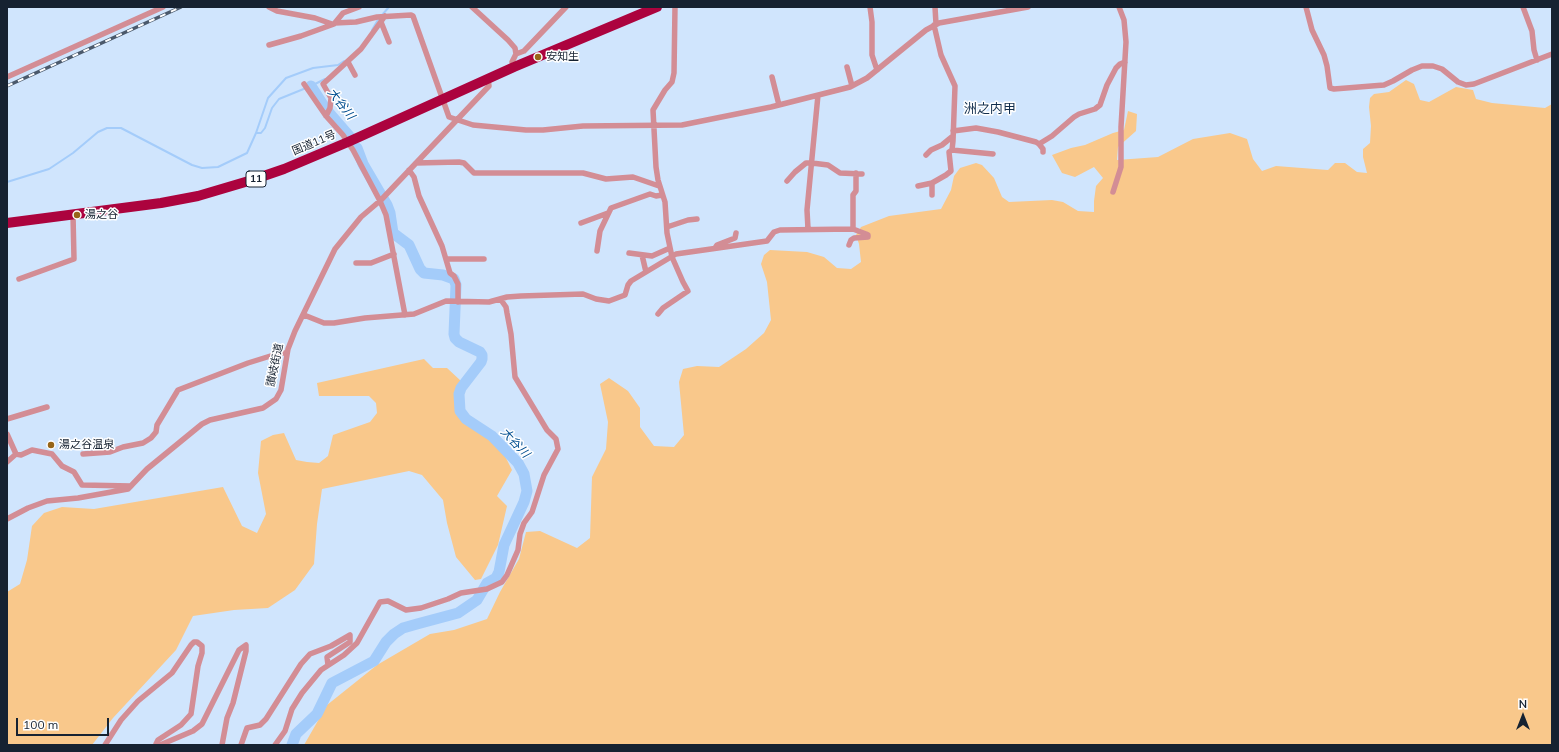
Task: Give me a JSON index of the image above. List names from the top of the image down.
{
  "streets": {
    "highway": ["国道11号", "11"],
    "street": ["讃岐街道"]
  },
  "crossings": [
    ["国道11号", "讃岐街道"]
  ],
  "districts": ["洲之内甲"],
  "water": ["大谷川"],
  "places": ["安知生", "湯之谷", "湯之谷温泉"],
  "scale_bar": "100 m",
  "north": "top"
}
